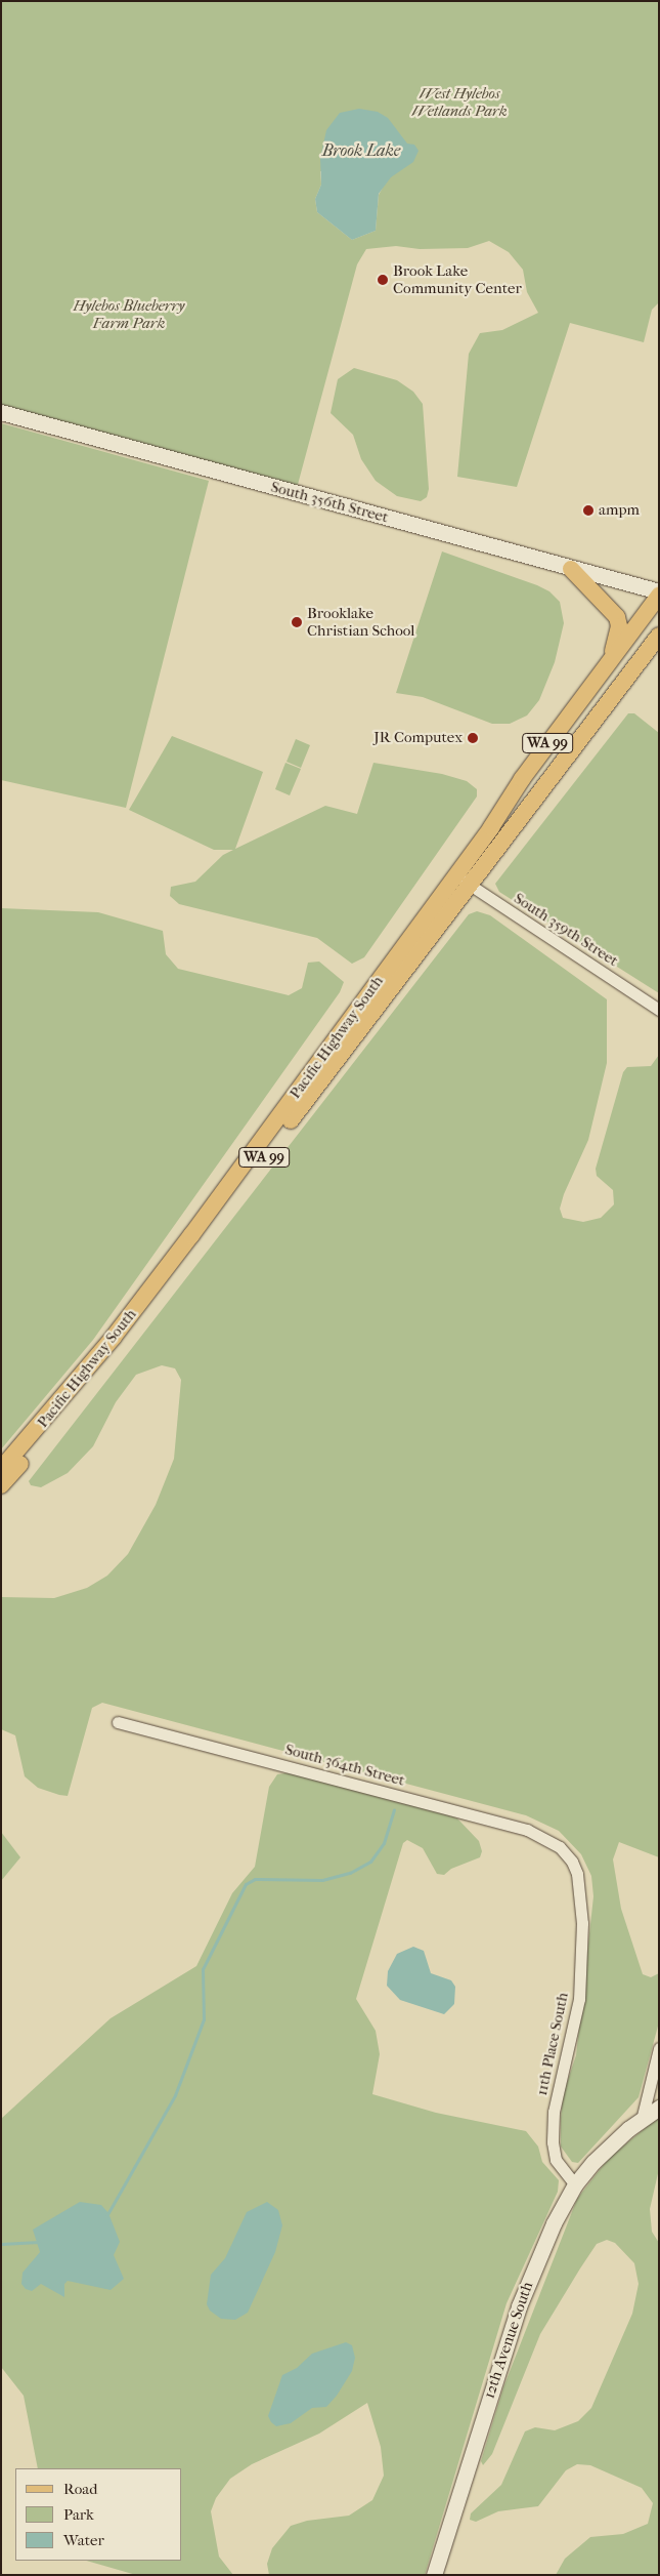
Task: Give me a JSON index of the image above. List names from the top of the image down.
{
  "streets": {
    "main road": [
      "South 356th Street",
      "WA 99",
      "Pacific Highway South",
      "12th Avenue South"
    ],
    "street": ["South 359th Street", "South 364th Street", "11th Place South"]
  },
  "crossings": [
    ["South 359th Street", "Pacific Highway South"],
    ["South 364th Street", "11th Place South"],
    ["11th Place South", "12th Avenue South"]
  ],
  "water": ["Brook Lake"],
  "parks": ["West Hylebos Wetlands Park", "Hylebos Blueberry Farm Park"],
  "places": [
    "Brook Lake Community Center",
    "ampm",
    "Brooklake Christian School",
    "JR Computex"
  ],
  "legend": ["Road", "Park", "Water"]
}
